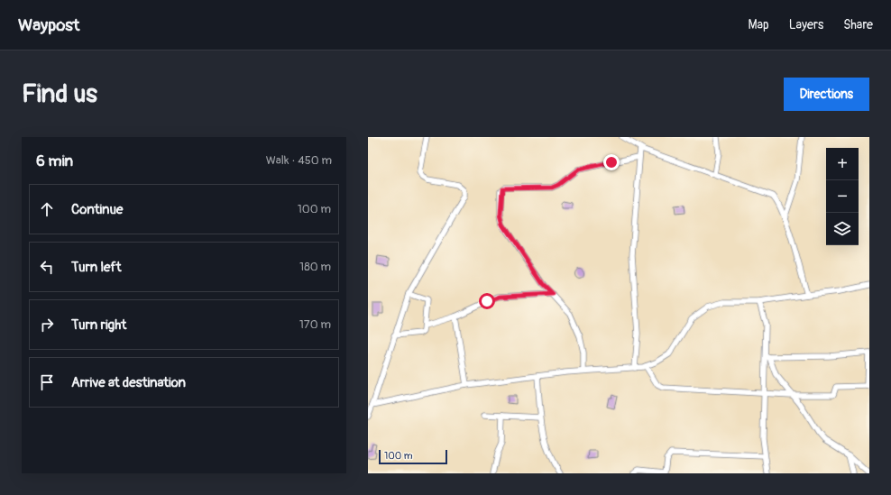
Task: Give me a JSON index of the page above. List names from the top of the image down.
{
  "scale_bar": "100 m",
  "page": {
    "header": "Waypost",
    "nav": ["Map", "Layers", "Share"],
    "buttons": "Directions",
    "title": "Find us",
    "heading": ["6 min", "Walk · 450 m"],
    "map_buttons": ["+", "−"],
    "list": [
      ["Continue", "100 m"],
      ["Turn left", "180 m"],
      ["Turn right", "170 m"],
      "Arrive at destination"
    ],
    "scale": "100 m"
  }
}
